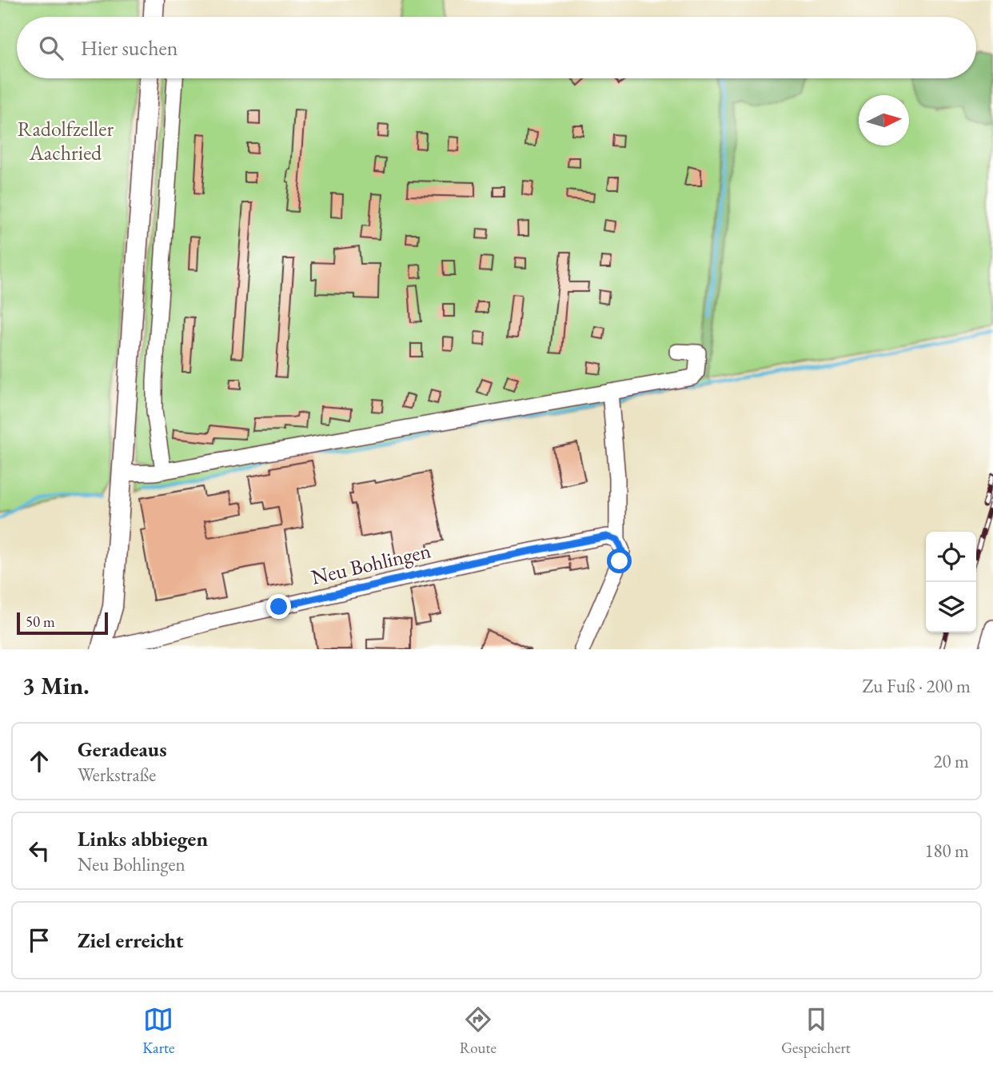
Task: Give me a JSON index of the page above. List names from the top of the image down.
{
  "streets": {
    "street": ["Neu Bohlingen"]
  },
  "parks": ["Radolfzeller Aachried"],
  "scale_bar": "50 m",
  "north": "right",
  "page": {
    "search": "Hier suchen",
    "scale": "50 m",
    "heading": ["3 Min.", "Zu Fuß · 200 m"],
    "list": [
      ["Geradeaus", "Werkstraße", "20 m"],
      ["Links abbiegen", "Neu Bohlingen", "180 m"],
      "Ziel erreicht"
    ],
    "nav": ["Karte", "Route", "Gespeichert"]
  }
}
